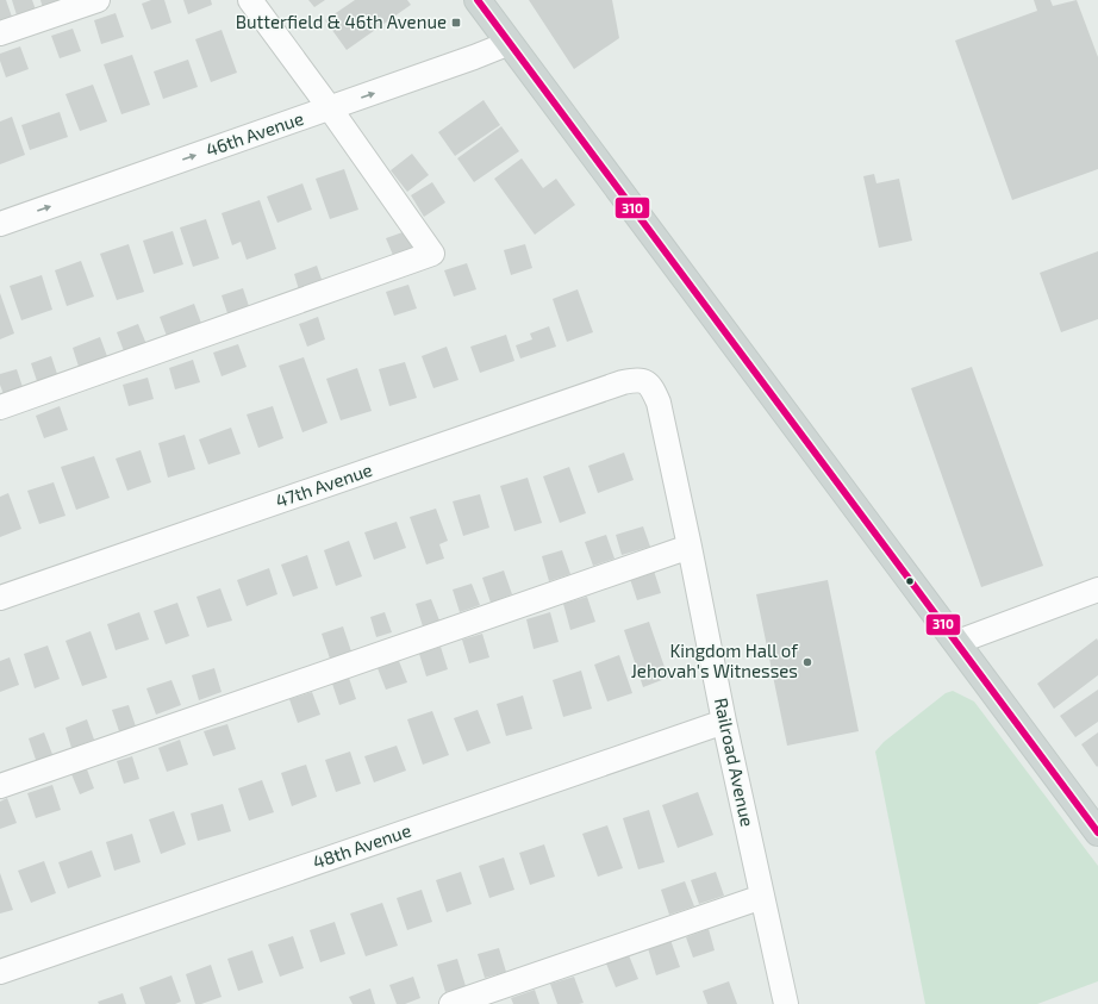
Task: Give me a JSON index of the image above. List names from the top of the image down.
{
  "streets": {
    "street": [
      "46th Avenue",
      "47th Avenue",
      "Railroad Avenue",
      "48th Avenue"
    ]
  },
  "crossings": [
    ["47th Avenue", "Railroad Avenue"],
    ["Railroad Avenue", "48th Avenue"]
  ],
  "one_way": ["46th Avenue"],
  "places": {
    "transit": ["Butterfield & 46th Avenue"],
    "other": ["Kingdom Hall of Jehovah's Witnesses"]
  },
  "lines": ["transit line 310"]
}
